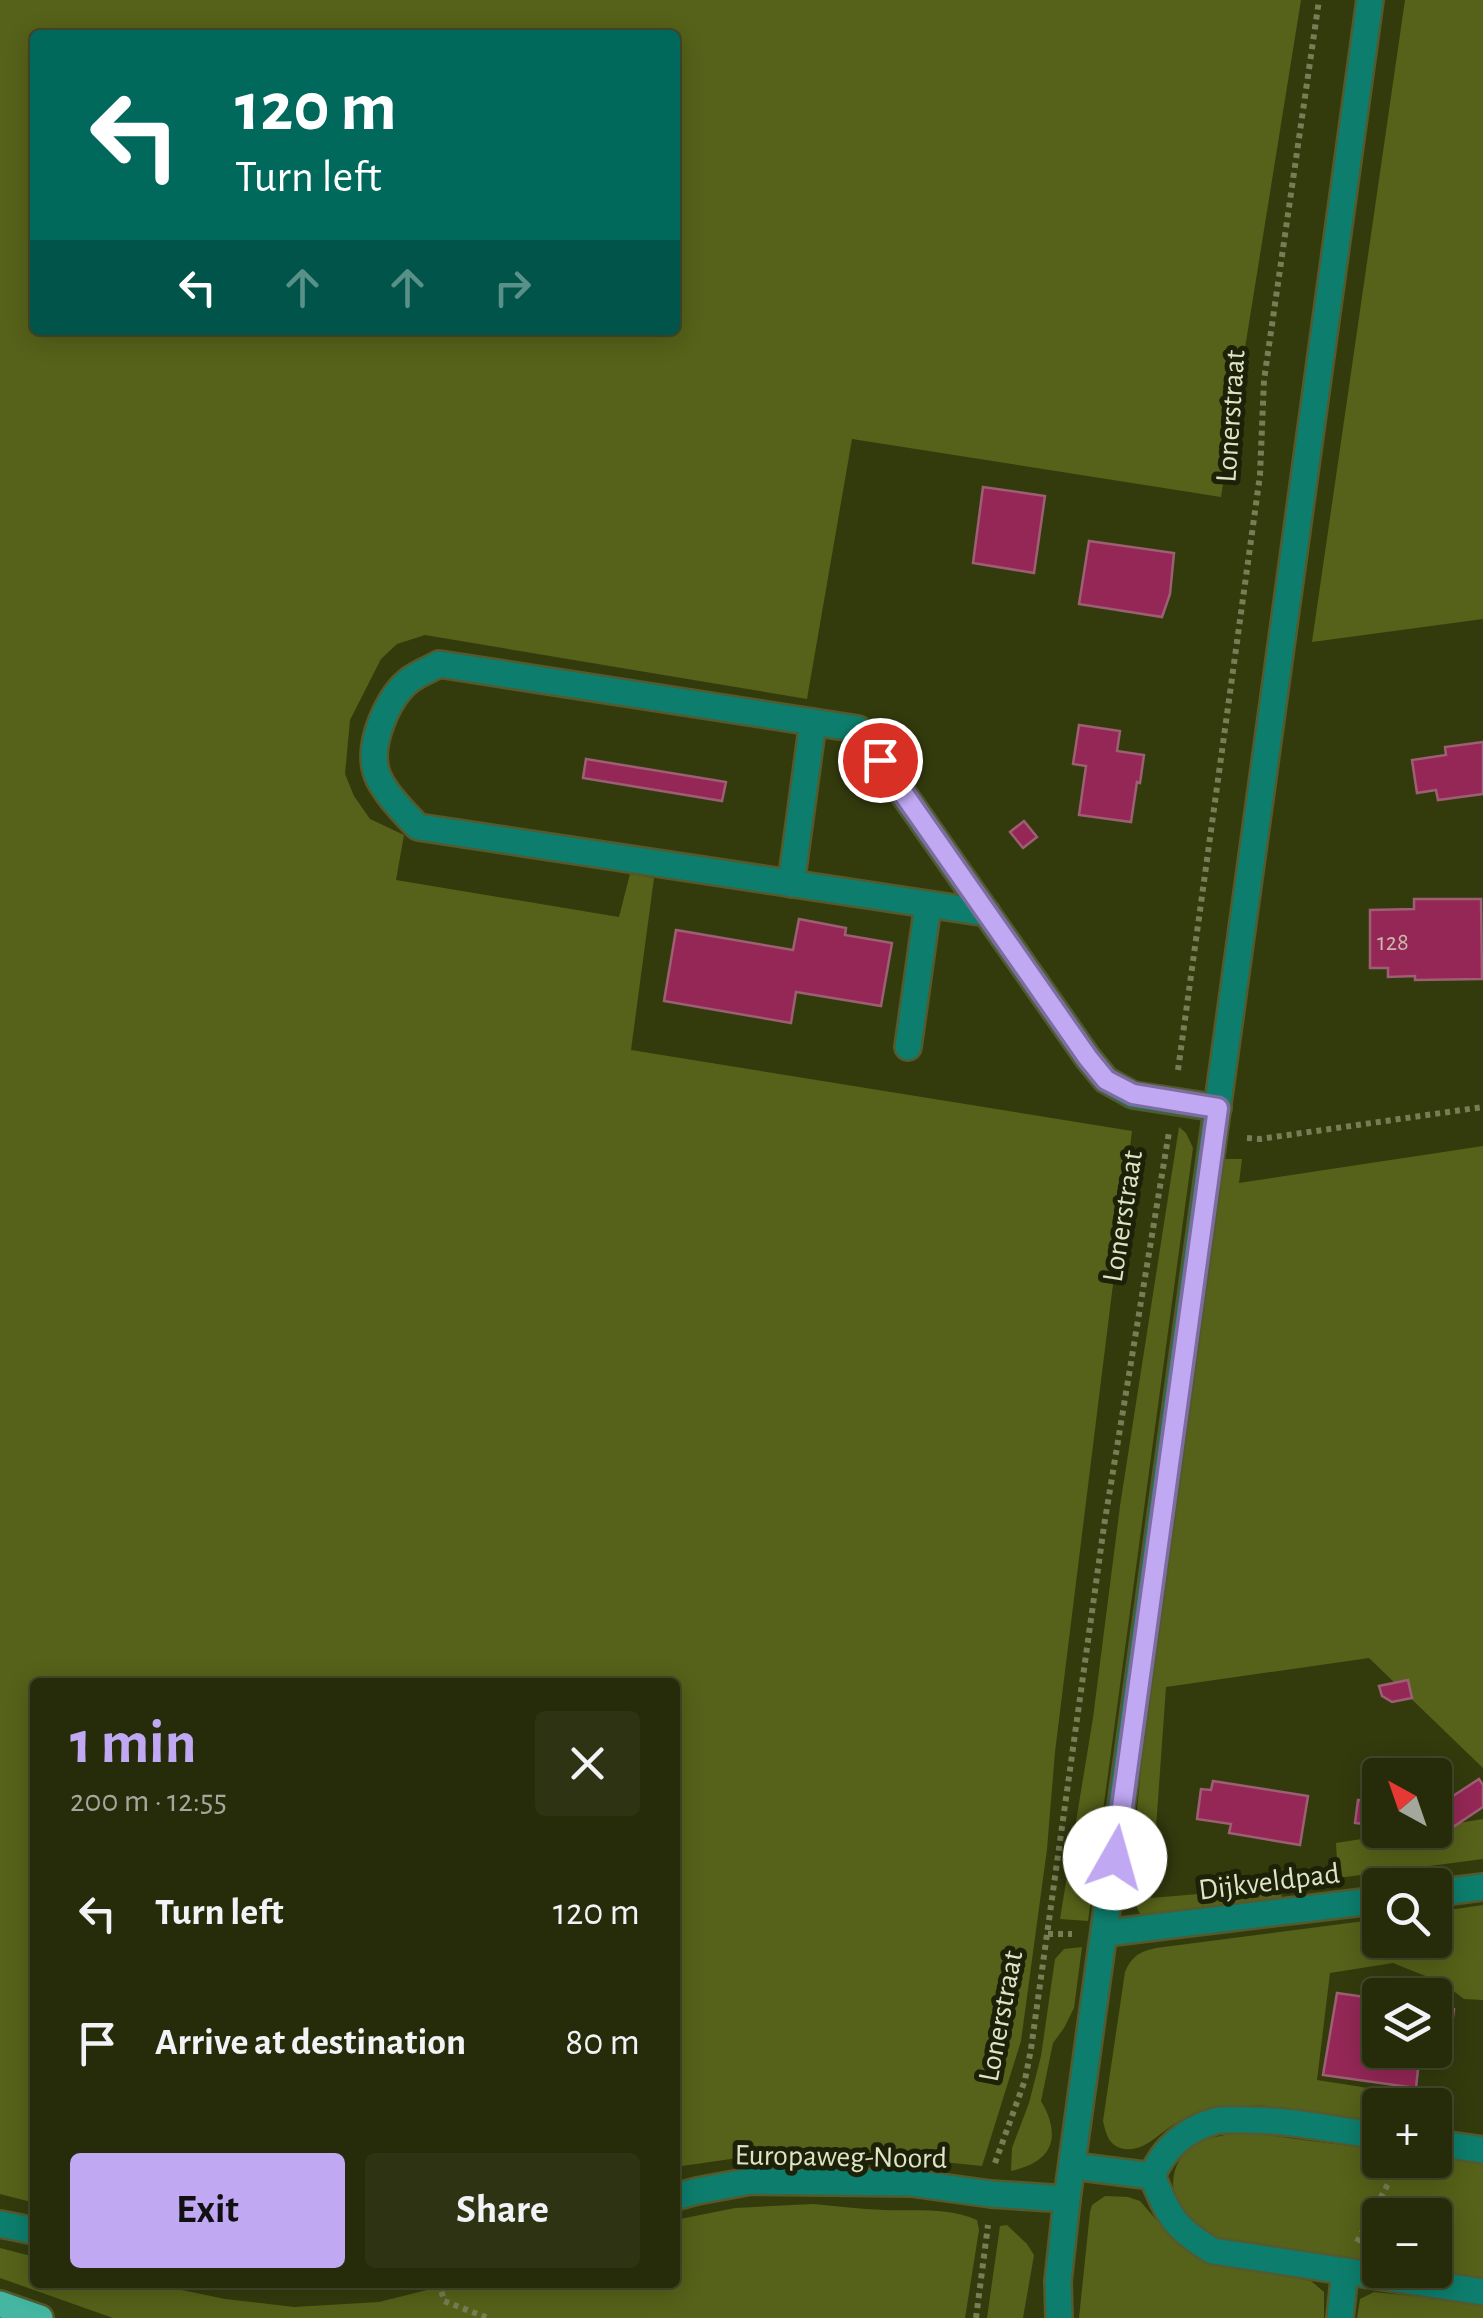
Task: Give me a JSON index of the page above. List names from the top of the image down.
{
  "streets": {
    "street": ["Dijkveldpad", "Europaweg-Noord"],
    "path": ["Lonerstraat"]
  },
  "crossings": [
    ["Lonerstraat", "Europaweg-Noord"]
  ],
  "house_numbers": ["128"],
  "north": "top left",
  "page": {
    "turn": ["120 m", "Turn left"],
    "heading": ["1 min", "200 m · 12:55"],
    "map_buttons": ["+", "−"],
    "list": [
      {
        "name": "Turn left",
        "value": "120 m"
      },
      {
        "name": "Arrive at destination",
        "value": "80 m"
      }
    ],
    "buttons": ["Exit", "Share"]
  }
}
